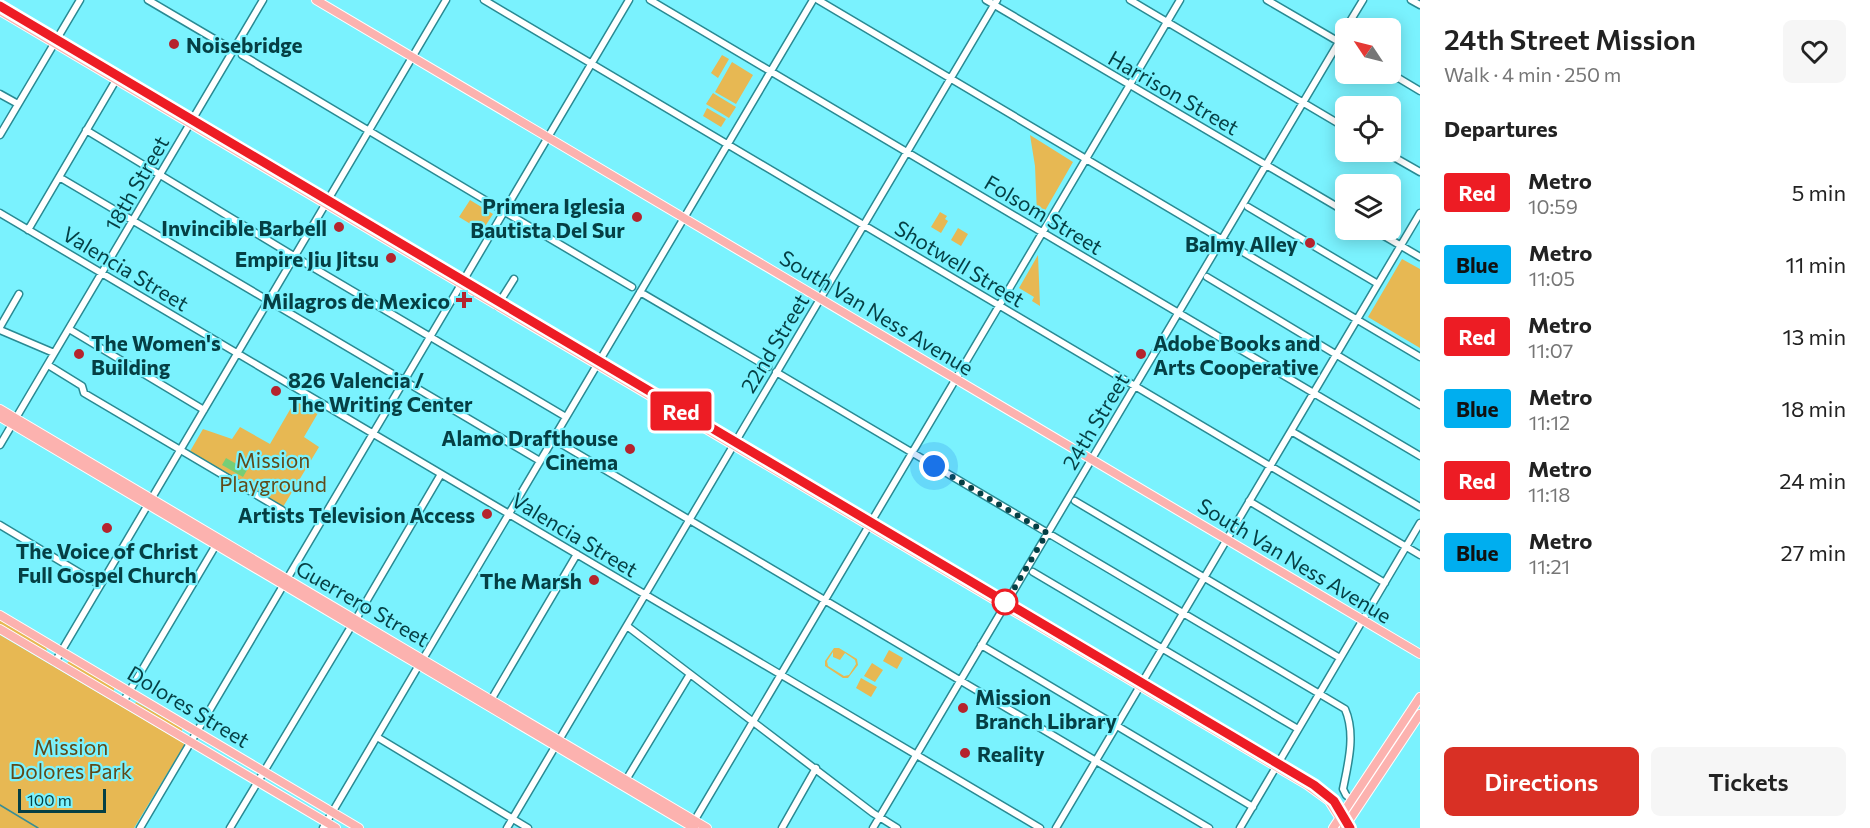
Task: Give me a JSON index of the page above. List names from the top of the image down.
{
  "streets": {
    "main road": ["South Van Ness Avenue", "Guerrero Street", "Dolores Street"],
    "street": [
      "Harrison Street",
      "18th Street",
      "Folsom Street",
      "Shotwell Street",
      "Valencia Street",
      "22nd Street",
      "24th Street"
    ]
  },
  "crossings": [
    ["Harrison Street", "22nd Street"],
    ["Harrison Street", "24th Street"],
    ["18th Street", "Valencia Street"],
    ["18th Street", "Guerrero Street"],
    ["Folsom Street", "22nd Street"],
    ["Folsom Street", "24th Street"],
    ["Shotwell Street", "22nd Street"],
    ["Shotwell Street", "24th Street"],
    ["Valencia Street", "22nd Street"],
    ["Valencia Street", "24th Street"],
    ["South Van Ness Avenue", "22nd Street"],
    ["South Van Ness Avenue", "24th Street"],
    ["22nd Street", "Guerrero Street"]
  ],
  "parks": ["Mission Playground", "Mission Dolores Park"],
  "places": {
    "other": [
      "Noisebridge",
      "Primera Iglesia Bautista Del Sur",
      "Invincible Barbell",
      "Balmy Alley",
      "Empire Jiu Jitsu",
      "The Women's Building",
      "Adobe Books and Arts Cooperative",
      "826 Valencia / The Writing Center",
      "Alamo Drafthouse Cinema",
      "Artists Television Access",
      "The Voice of Christ Full Gospel Church",
      "The Marsh",
      "Mission Branch Library",
      "Reality"
    ],
    "health": ["Milagros de Mexico"]
  },
  "lines": ["metro line Red"],
  "scale_bar": "100 m",
  "north": "top left",
  "page": {
    "on_map": "Red",
    "heading": [
      ["24th Street Mission", "Walk · 4 min · 250 m"],
      "Departures"
    ],
    "list": [
      {
        "mark": "Red",
        "name": "Metro",
        "note": "10:59",
        "value": "5 min"
      },
      {
        "mark": "Blue",
        "name": "Metro",
        "note": "11:05",
        "value": "11 min"
      },
      {
        "mark": "Red",
        "name": "Metro",
        "note": "11:07",
        "value": "13 min"
      },
      {
        "mark": "Blue",
        "name": "Metro",
        "note": "11:12",
        "value": "18 min"
      },
      {
        "mark": "Red",
        "name": "Metro",
        "note": "11:18",
        "value": "24 min"
      },
      {
        "mark": "Blue",
        "name": "Metro",
        "note": "11:21",
        "value": "27 min"
      }
    ],
    "buttons": ["Directions", "Tickets"],
    "scale": "100 m"
  }
}
